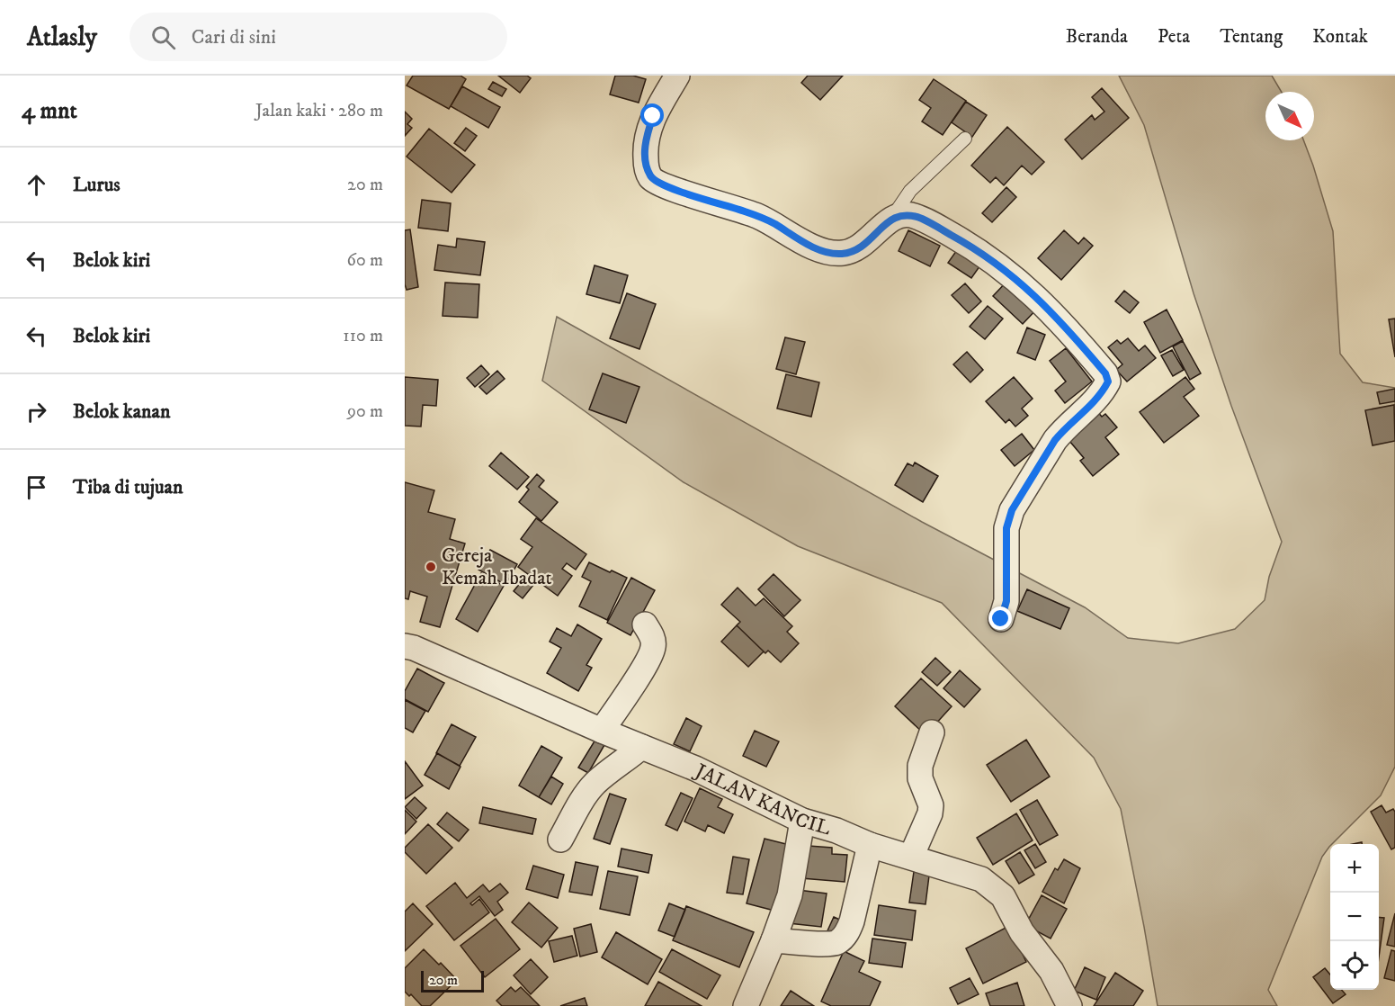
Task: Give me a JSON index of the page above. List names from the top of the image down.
{
  "streets": {
    "street": ["JALAN KANCIL"]
  },
  "places": ["Gereja Kemah Ibadat"],
  "scale_bar": "20 m",
  "north": "bottom right",
  "page": {
    "header": "Atlasly",
    "search": "Cari di sini",
    "nav": [
      "Beranda",
      "Peta",
      "Tentang",
      "Kontak"
    ],
    "heading": ["4 mnt", "Jalan kaki · 280 m"],
    "list": [
      ["Lurus", "20 m"],
      ["Belok kiri", "60 m"],
      ["Belok kiri", "110 m"],
      ["Belok kanan", "90 m"],
      "Tiba di tujuan"
    ],
    "map_buttons": ["+", "−"],
    "scale": "20 m"
  }
}
